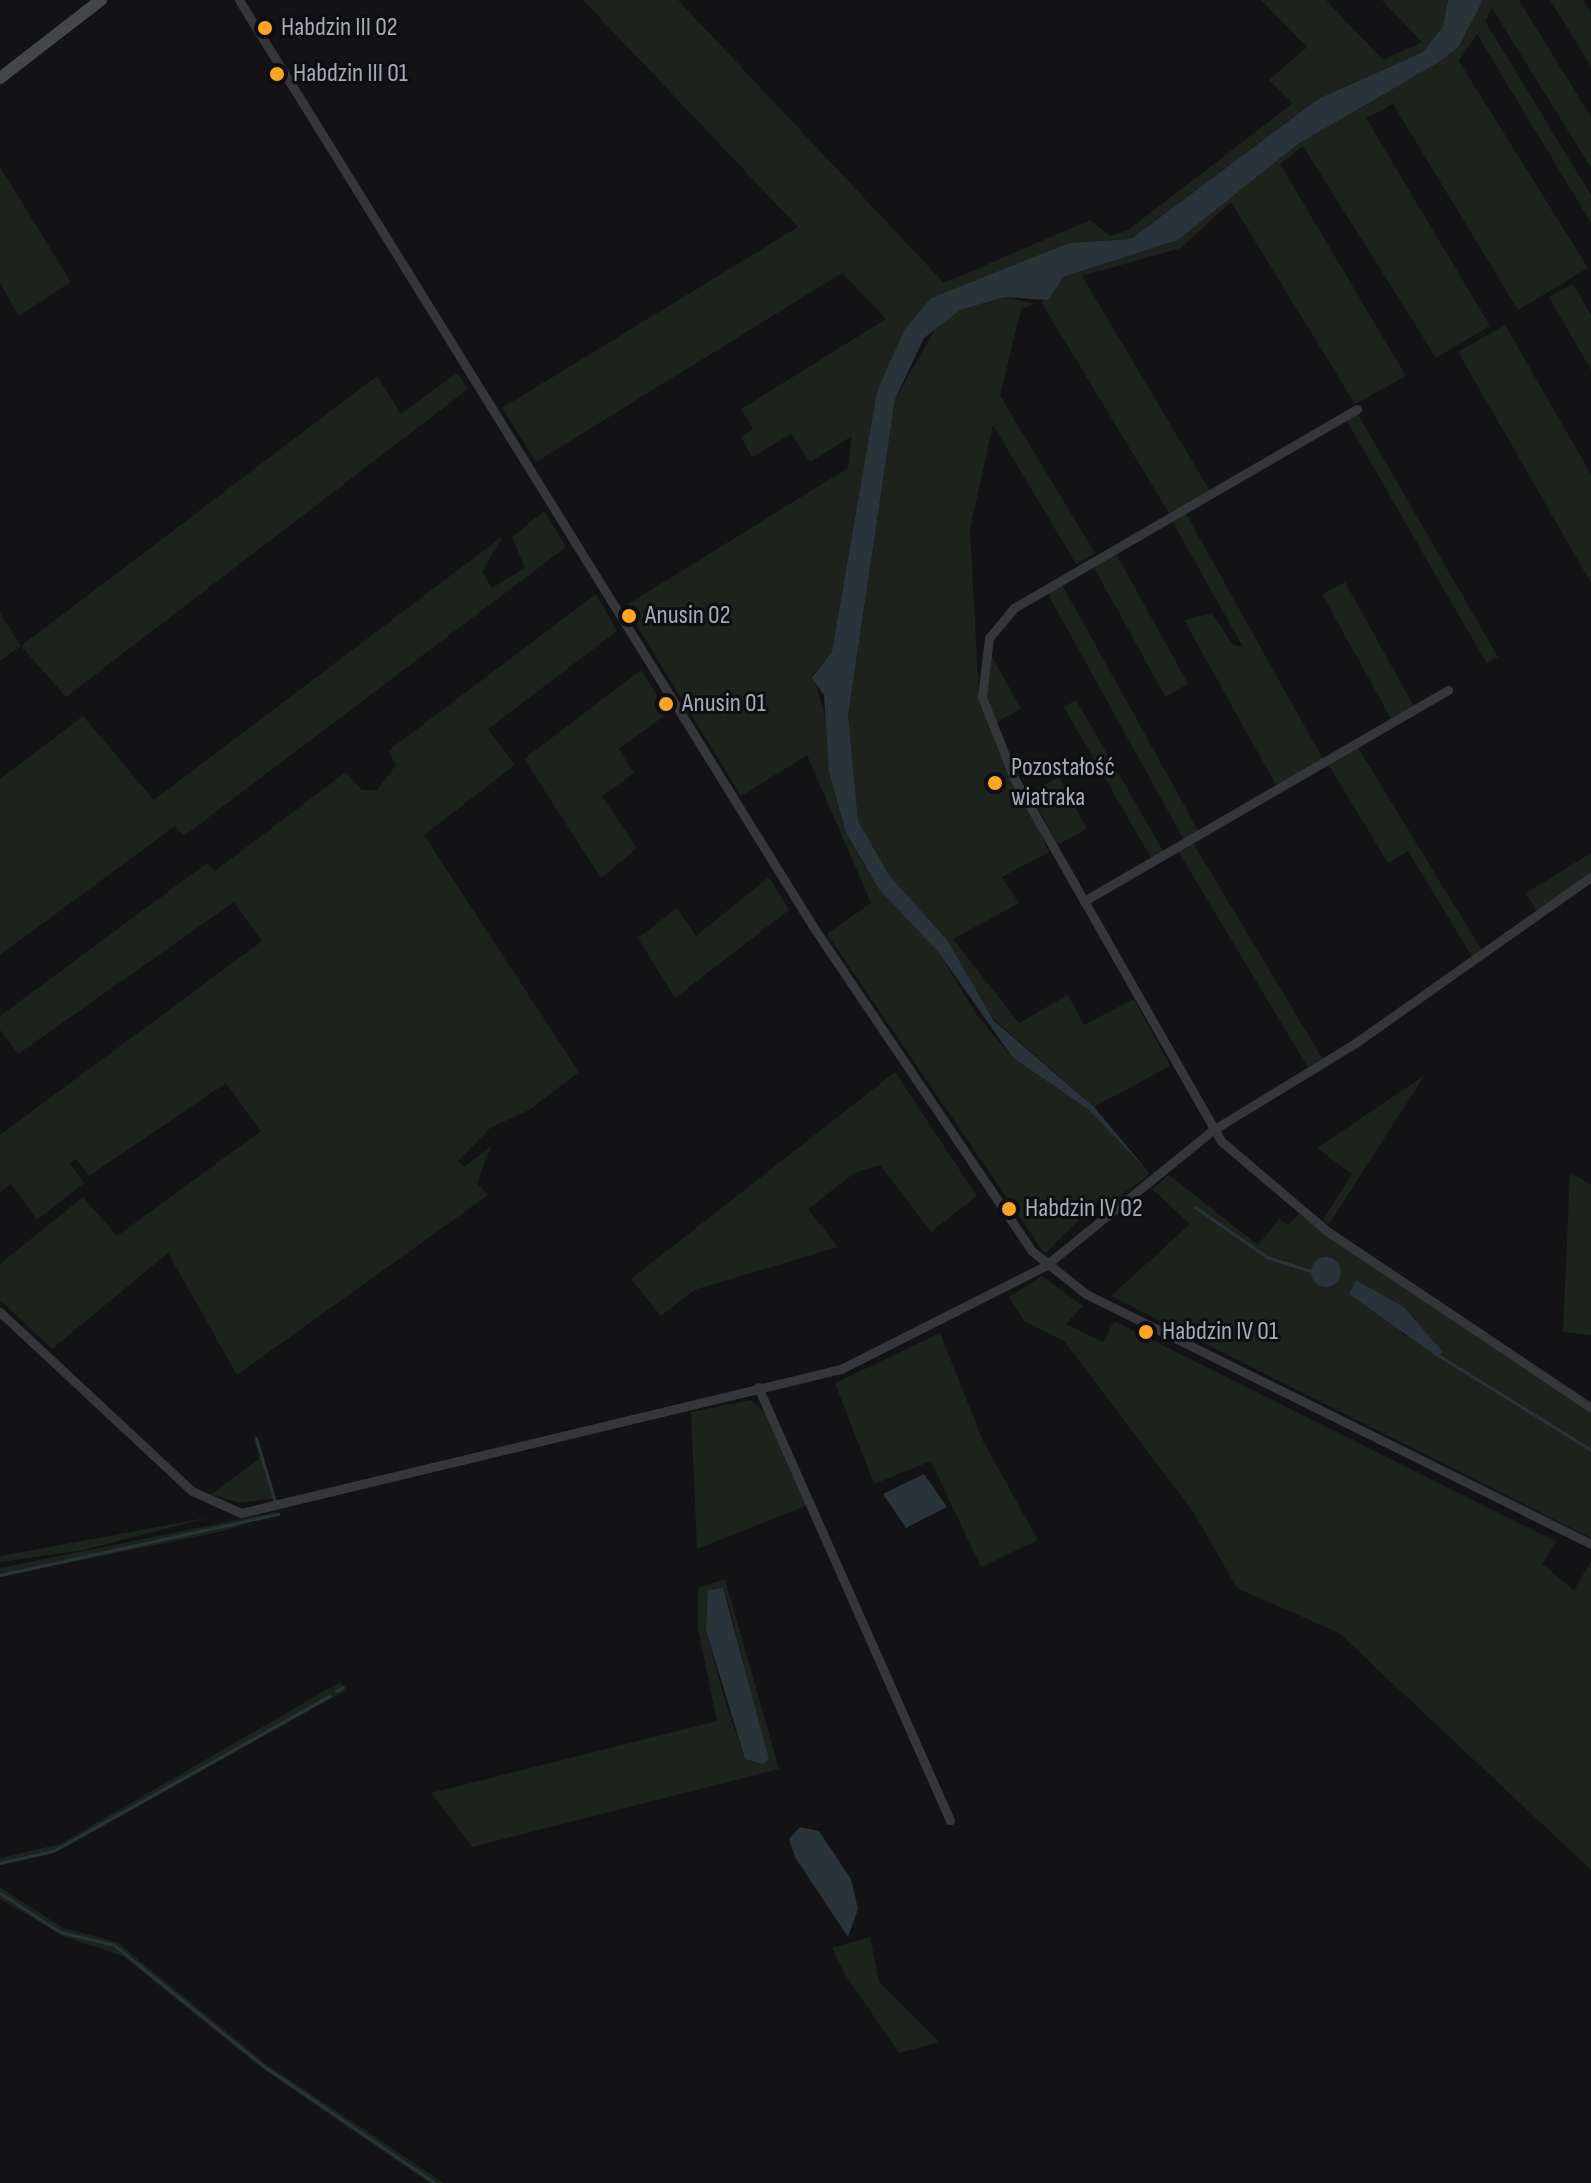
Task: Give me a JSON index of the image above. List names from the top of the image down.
{
  "places": [
    "Habdzin III 02",
    "Habdzin III 01",
    "Anusin 02",
    "Anusin 01",
    "Pozostałość wiatraka",
    "Habdzin IV 02",
    "Habdzin IV 01"
  ]
}
